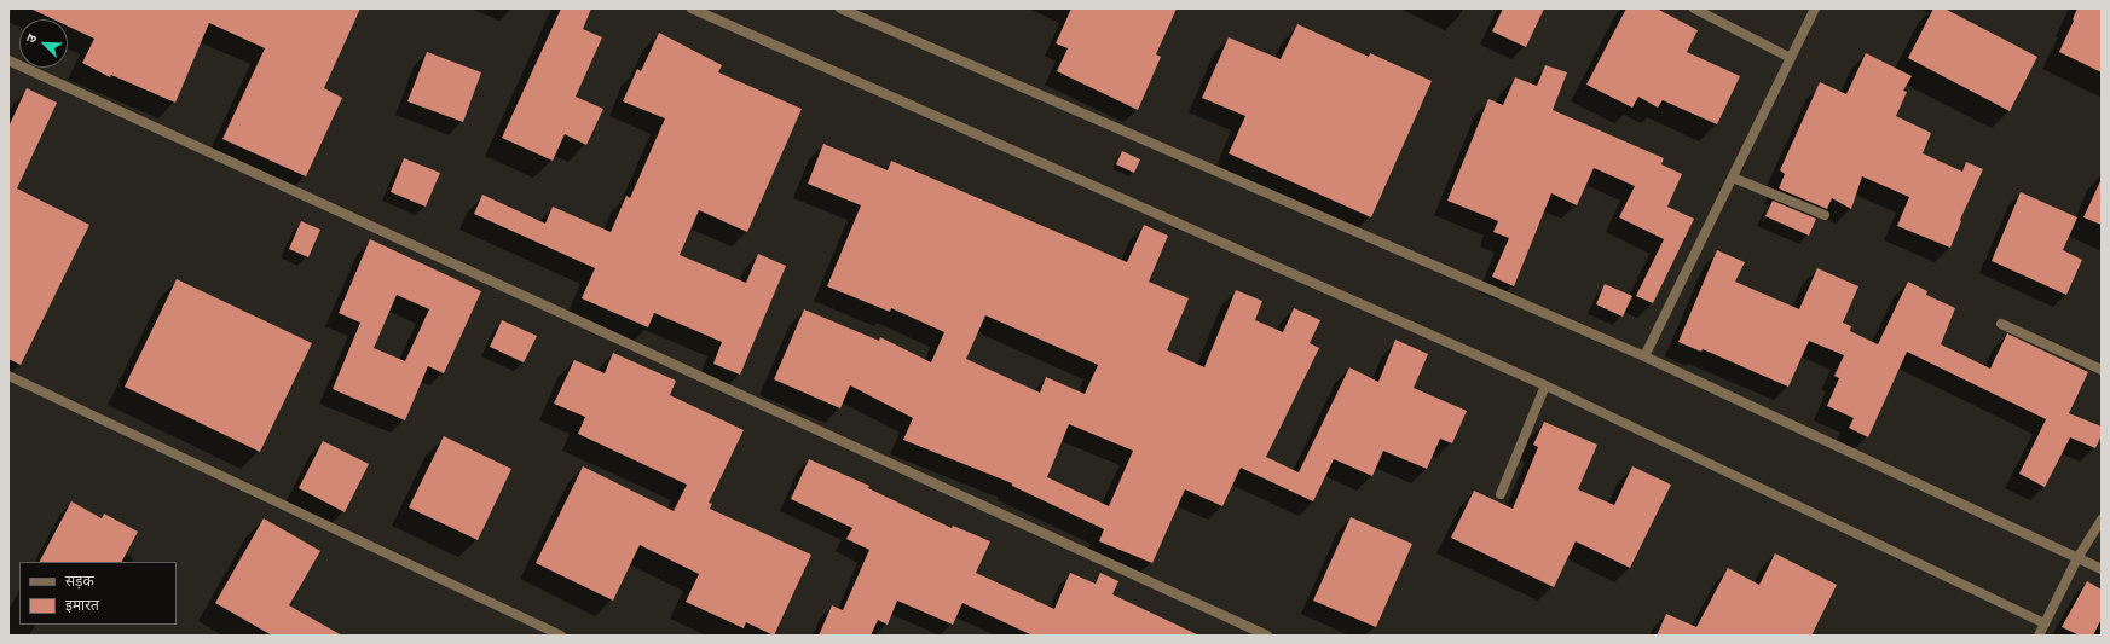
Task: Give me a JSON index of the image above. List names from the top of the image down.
{
  "legend": ["सड़क", "इमारत"],
  "north": "top left"
}
